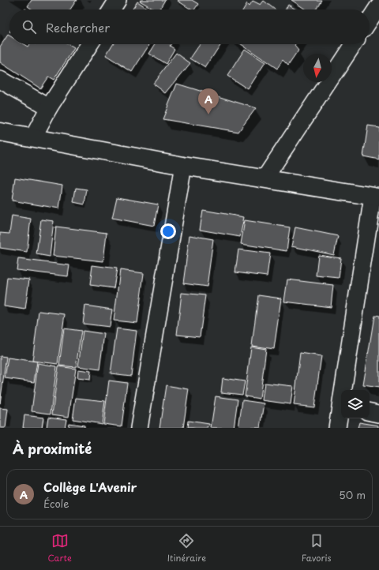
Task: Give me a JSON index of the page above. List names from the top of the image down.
{
  "north": "bottom",
  "page": {
    "search": "Rechercher",
    "pins": "A",
    "heading": "À proximité",
    "list": [
      {
        "mark": "A",
        "name": "Collège L'Avenir",
        "note": "École",
        "value": "50 m"
      }
    ],
    "nav": ["Carte", "Itinéraire", "Favoris"]
  }
}
